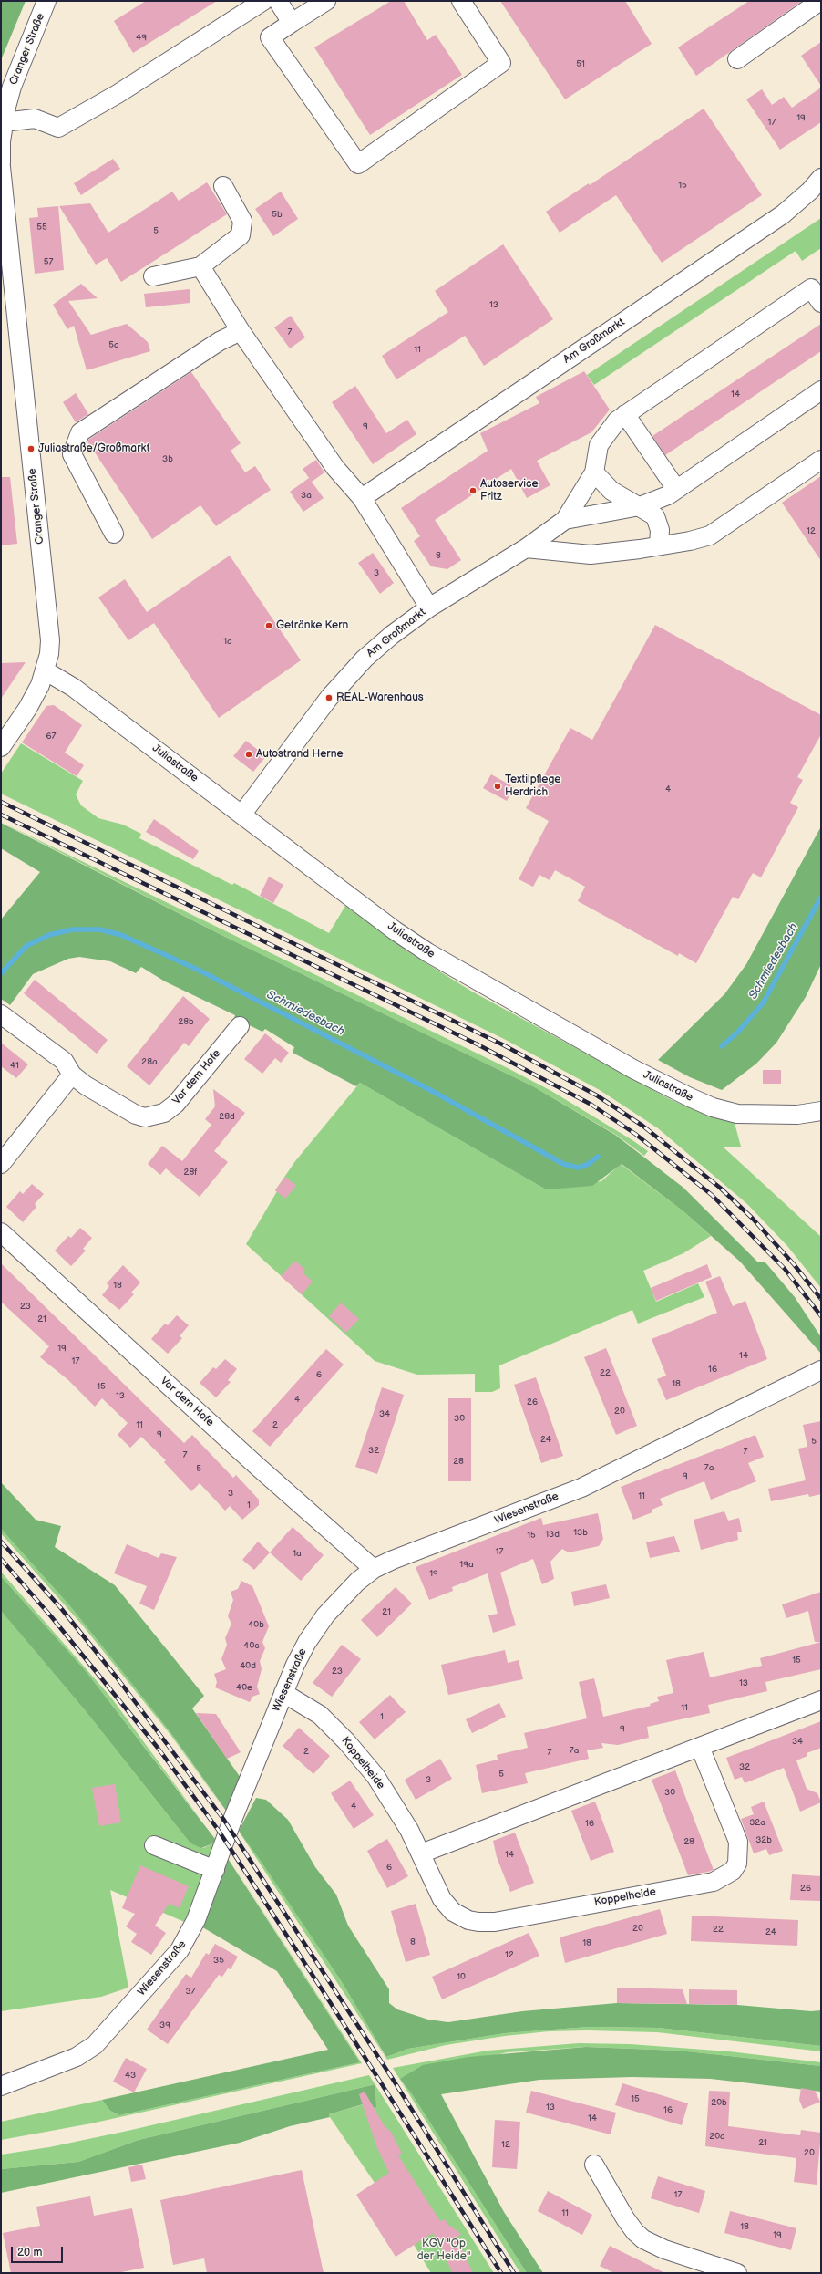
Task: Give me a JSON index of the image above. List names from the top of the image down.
{
  "streets": {
    "street": [
      "Cranger Straße",
      "Am Großmarkt",
      "Juliastraße",
      "Vor dem Hofe",
      "Wiesenstraße",
      "Koppelheide"
    ]
  },
  "crossings": [
    ["Cranger Straße", "Juliastraße"],
    ["Am Großmarkt", "Juliastraße"],
    ["Vor dem Hofe", "Wiesenstraße"],
    ["Wiesenstraße", "Koppelheide"]
  ],
  "water": ["Schmiedesbach"],
  "parks": ["KGV \"Op der Heide\""],
  "places": [
    "Juliastraße/Großmarkt",
    "Autoservice Fritz",
    "Getränke Kern",
    "REAL-Warenhaus",
    "Autostrand Herne",
    "Textilpflege Herdrich"
  ],
  "house_numbers": [
    "49",
    "51",
    "19",
    "17",
    "15",
    "5b",
    "55",
    "5",
    "57",
    "13",
    "7",
    "5a",
    "11",
    "14",
    "9",
    "3b",
    "3a",
    "12",
    "8",
    "3",
    "1a",
    "67",
    "4",
    "28b",
    "28a",
    "41",
    "28d",
    "28f",
    "18",
    "23",
    "21",
    "19",
    "14",
    "17",
    "16",
    "22",
    "6",
    "18",
    "15",
    "13",
    "4",
    "26",
    "20",
    "34",
    "30",
    "11",
    "2",
    "9",
    "24",
    "5",
    "32",
    "7",
    "7",
    "28",
    "7a",
    "5",
    "9",
    "3",
    "11",
    "1",
    "13b",
    "13d",
    "15",
    "17",
    "1a",
    "19a",
    "19",
    "21",
    "40b",
    "40c",
    "15",
    "40d",
    "23",
    "13",
    "40e",
    "11",
    "1",
    "9",
    "34",
    "7a",
    "2",
    "7",
    "32",
    "5",
    "3",
    "30",
    "4",
    "32a",
    "16",
    "32b",
    "28",
    "14",
    "6",
    "26",
    "20",
    "22",
    "24",
    "8",
    "18",
    "12",
    "35",
    "10",
    "37",
    "39",
    "43",
    "15",
    "20b",
    "13",
    "16",
    "14",
    "20a",
    "21",
    "12",
    "20",
    "17",
    "11",
    "18",
    "19"
  ],
  "scale_bar": "20 m"
}
